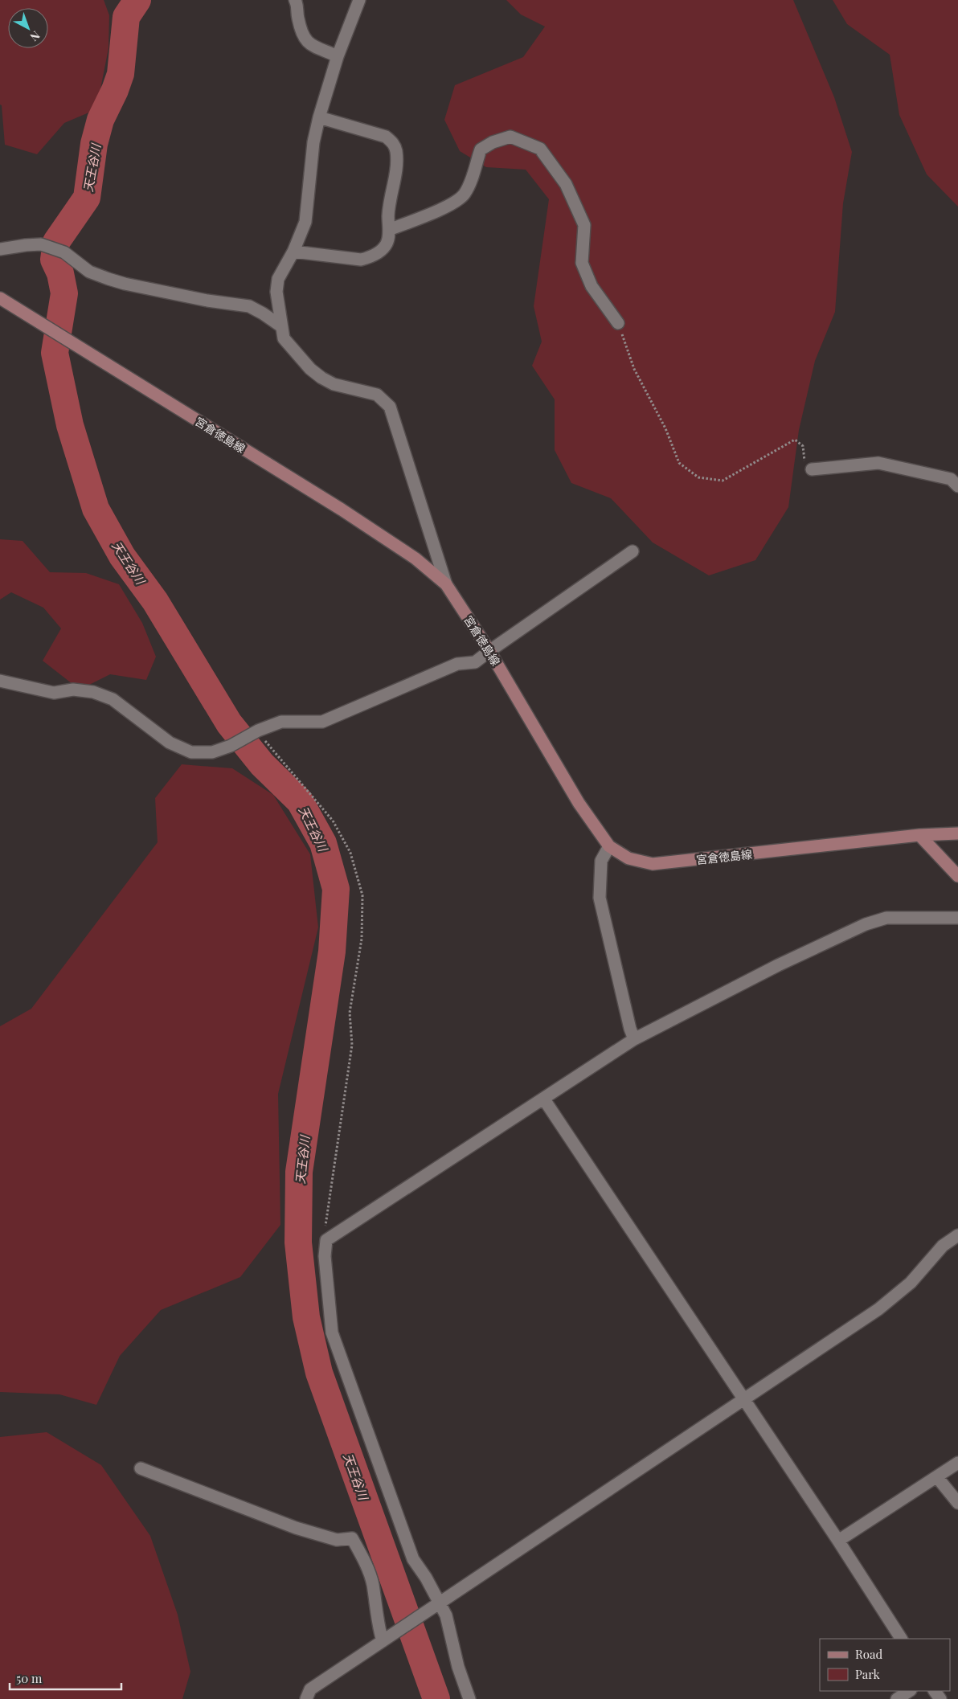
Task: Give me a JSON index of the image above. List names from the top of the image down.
{
  "streets": {
    "main road": ["宮倉徳島線"]
  },
  "water": ["天王谷川"],
  "legend": ["Road", "Park"],
  "scale_bar": "50 m",
  "north": "bottom right"
}
